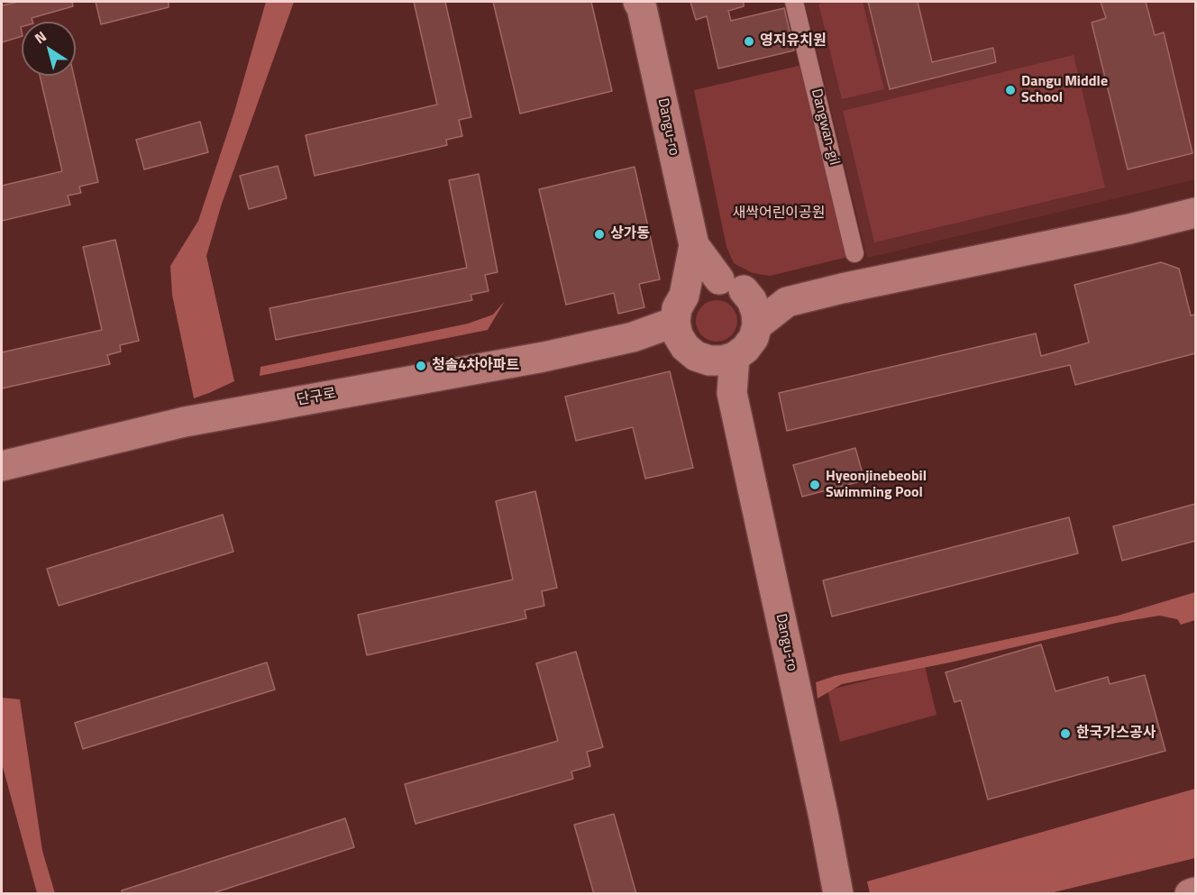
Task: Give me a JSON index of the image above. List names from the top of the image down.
{
  "streets": {
    "street": ["Dangu-ro", "Dangwan-gil", "단구로"]
  },
  "crossings": [
    ["Dangu-ro", "단구로"]
  ],
  "parks": ["새싹어린이공원"],
  "places": [
    "영지유치원",
    "Dangu Middle School",
    "상가동",
    "청솔4차아파트",
    "Hyeonjinebeobil Swimming Pool",
    "한국가스공사"
  ],
  "north": "top left"
}
